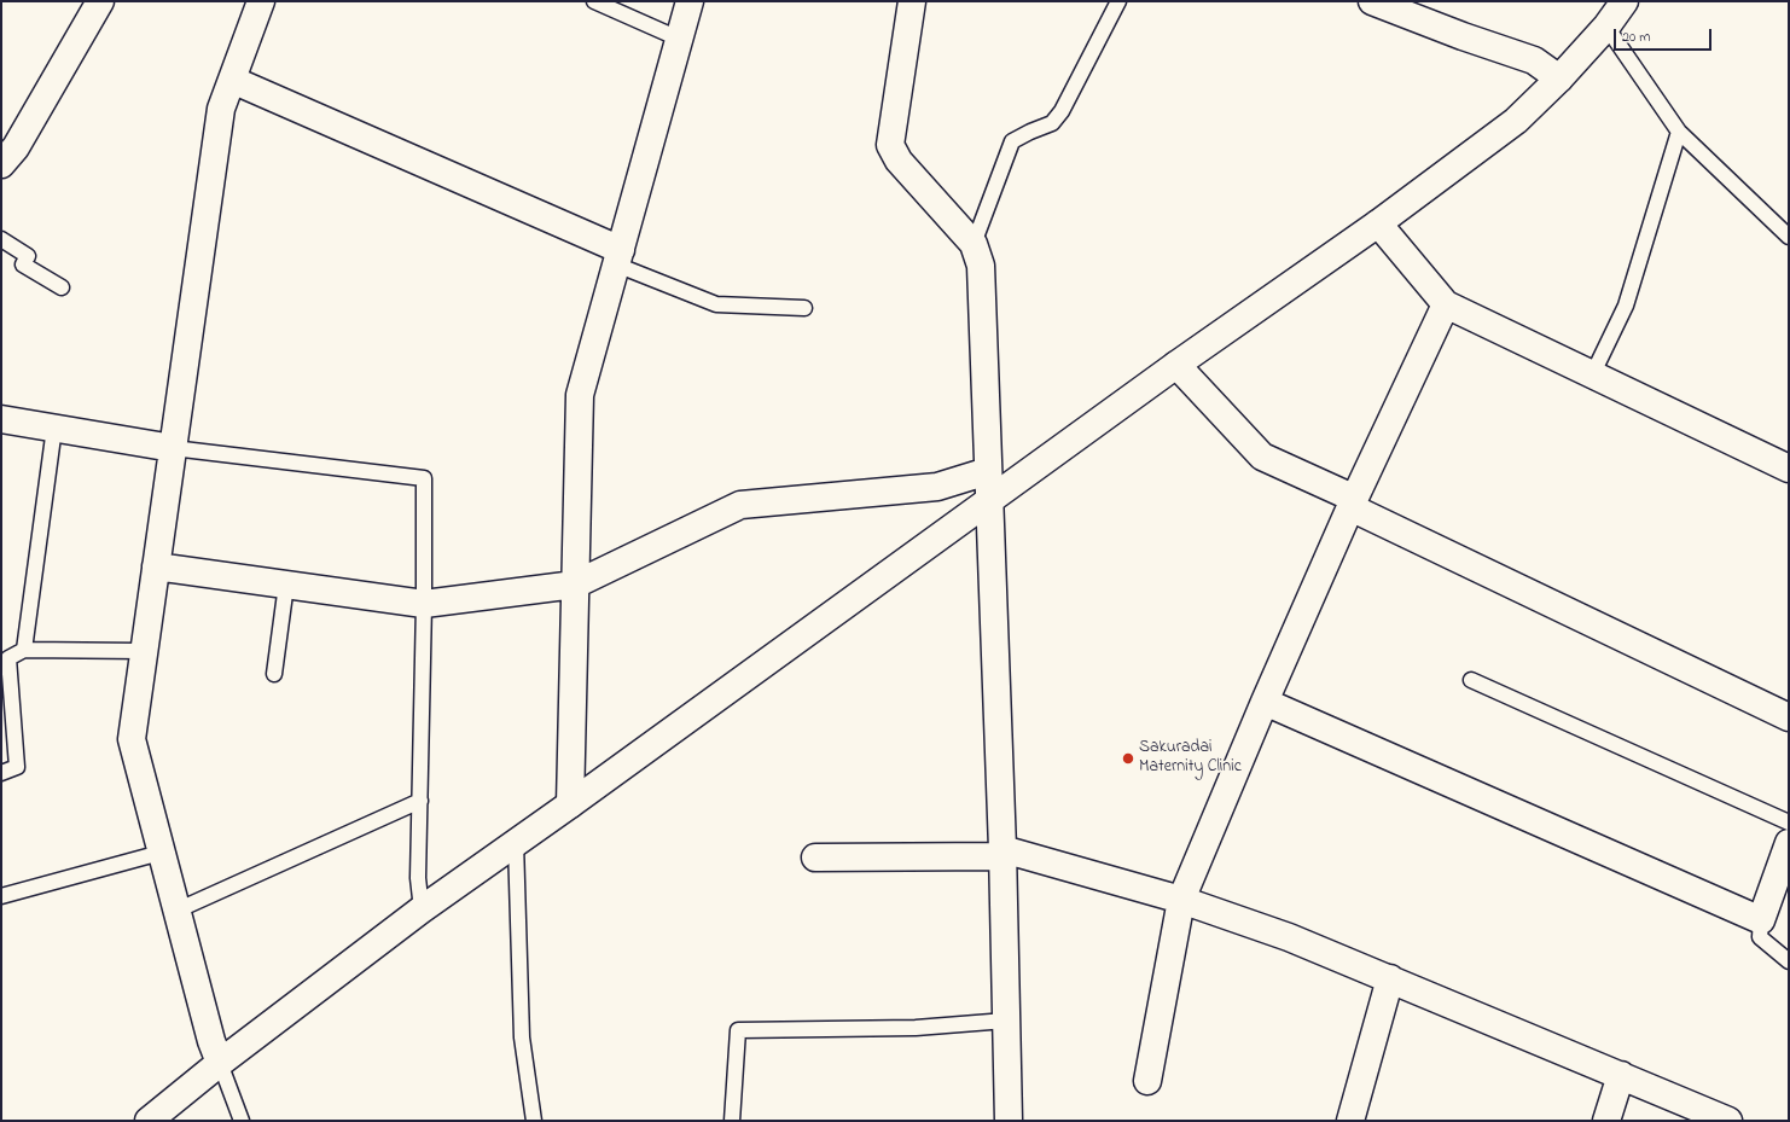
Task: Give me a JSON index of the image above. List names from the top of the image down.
{
  "places": ["Sakuradai Maternity Clinic"],
  "scale_bar": "20 m"
}
